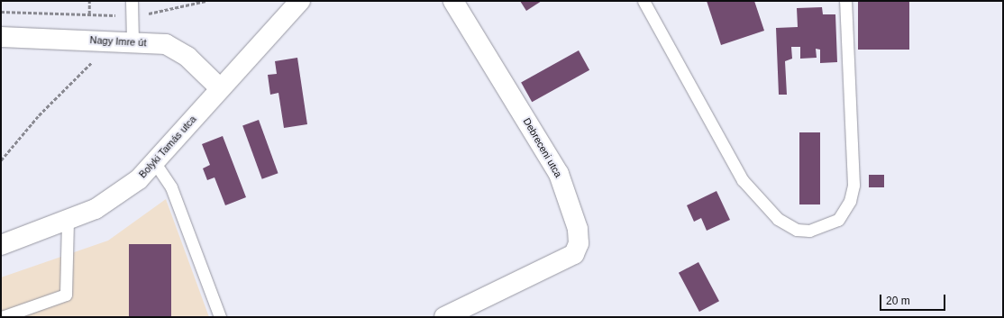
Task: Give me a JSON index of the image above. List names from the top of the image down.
{
  "streets": {
    "street": ["Nagy Imre út", "Bolyki Tamás utca", "Debreceni utca"]
  },
  "crossings": [
    ["Nagy Imre út", "Bolyki Tamás utca"]
  ],
  "scale_bar": "20 m"
}
